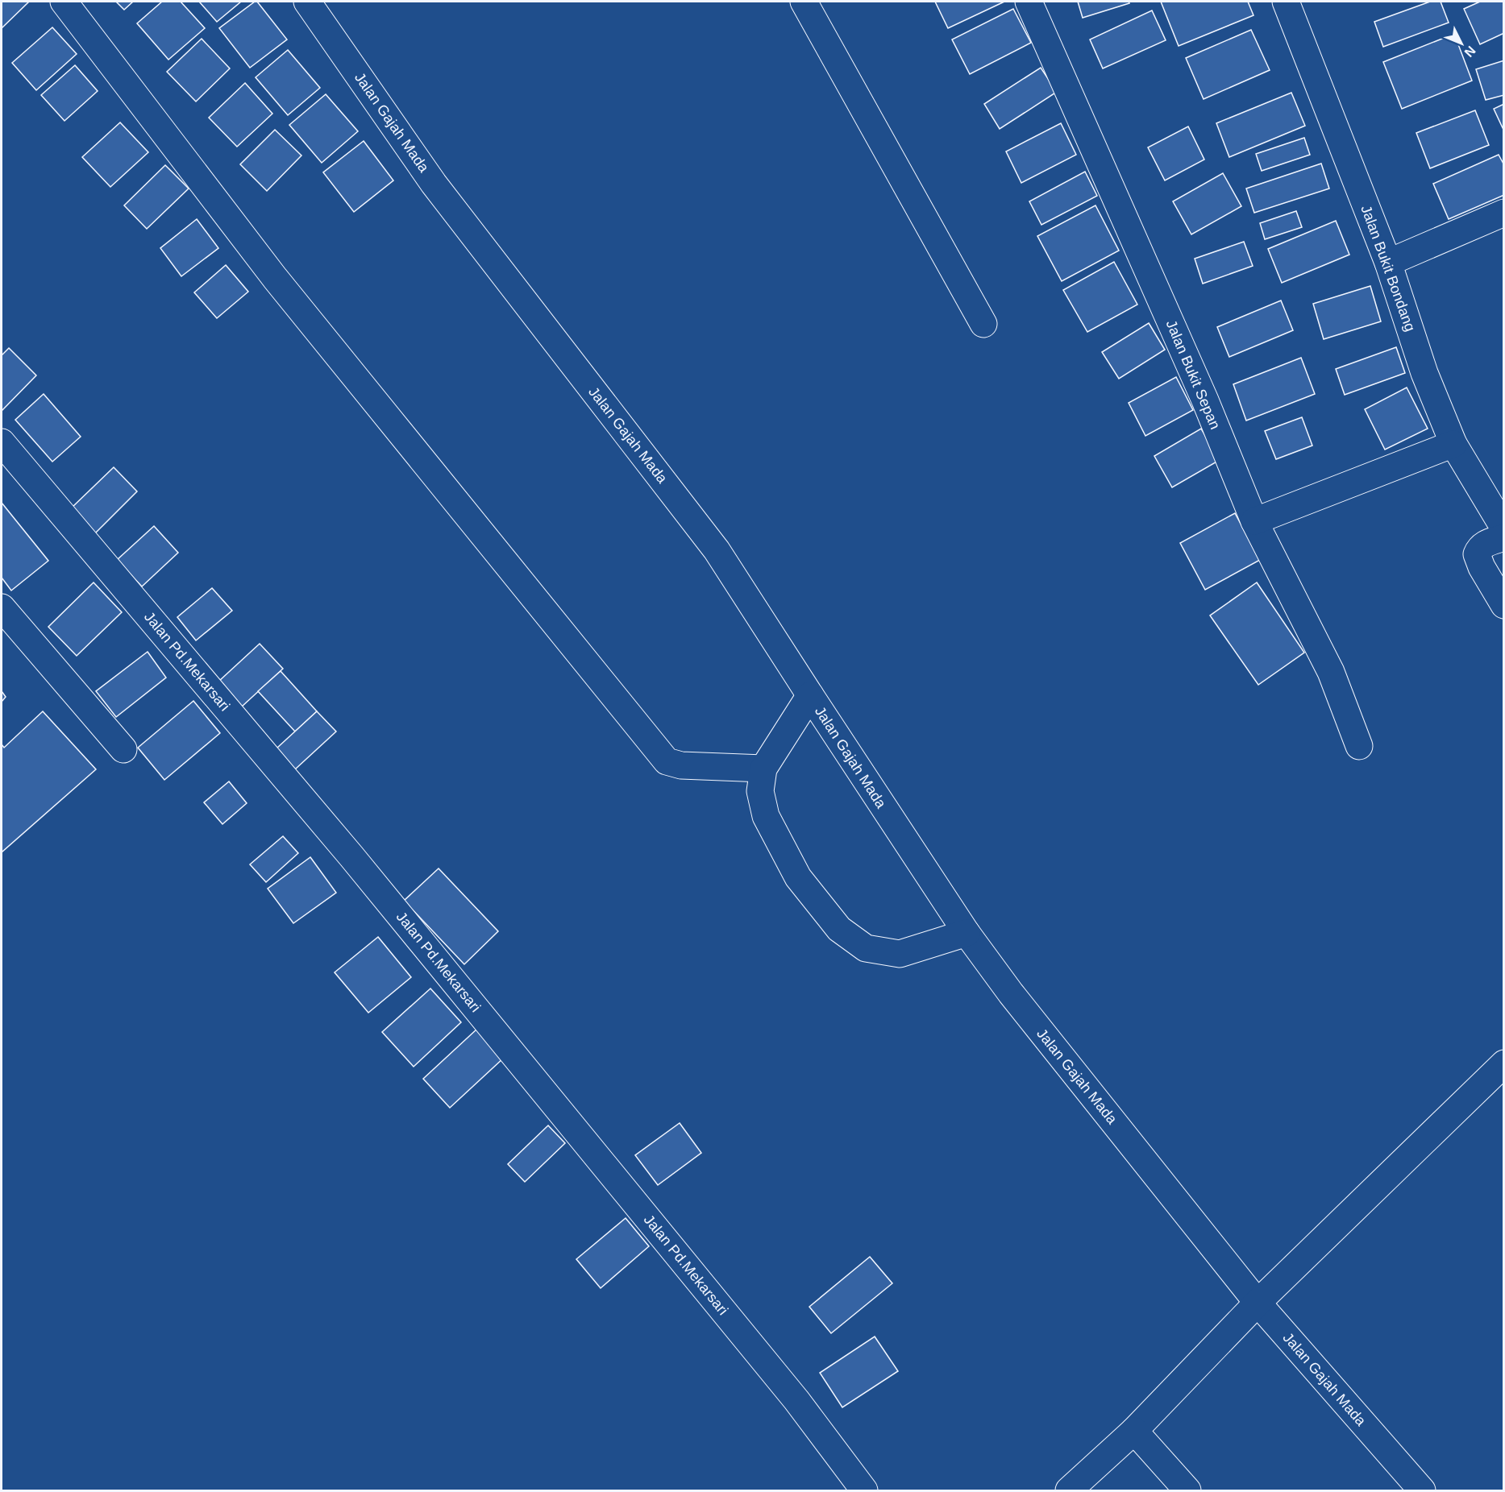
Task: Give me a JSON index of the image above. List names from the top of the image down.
{
  "streets": {
    "street": [
      "Jalan Gajah Mada",
      "Jalan Bukit Bondang",
      "Jalan Bukit Sepan",
      "Jalan Pd.Mekarsari"
    ]
  },
  "north": "bottom right"
}
